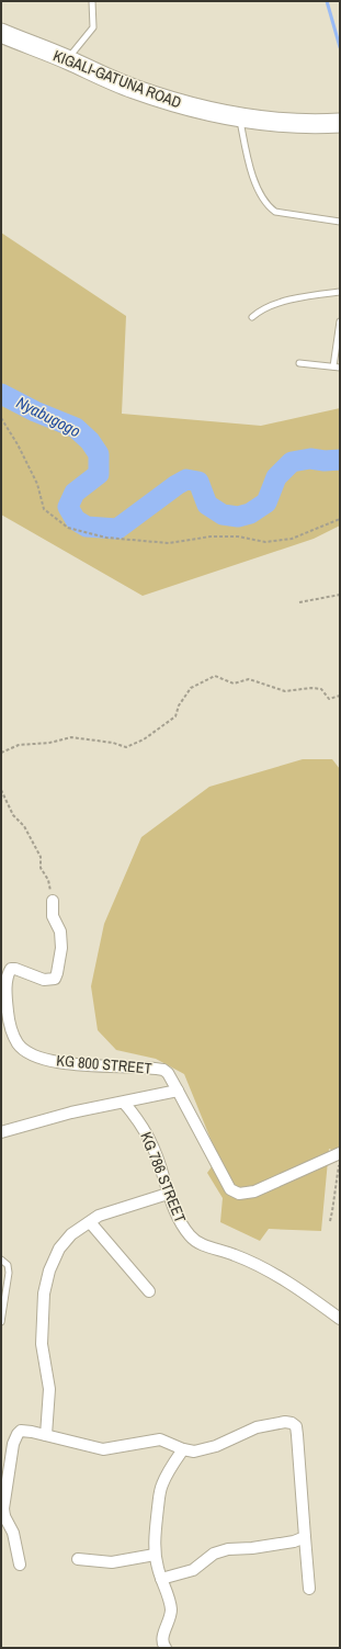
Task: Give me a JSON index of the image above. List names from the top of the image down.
{
  "streets": {
    "highway": ["KIGALI-GATUNA ROAD"],
    "street": ["KG 800 STREET", "KG 786 STREET"]
  },
  "crossings": [
    ["KG 800 STREET", "KG 786 STREET"]
  ],
  "water": ["Nyabugogo"]
}
